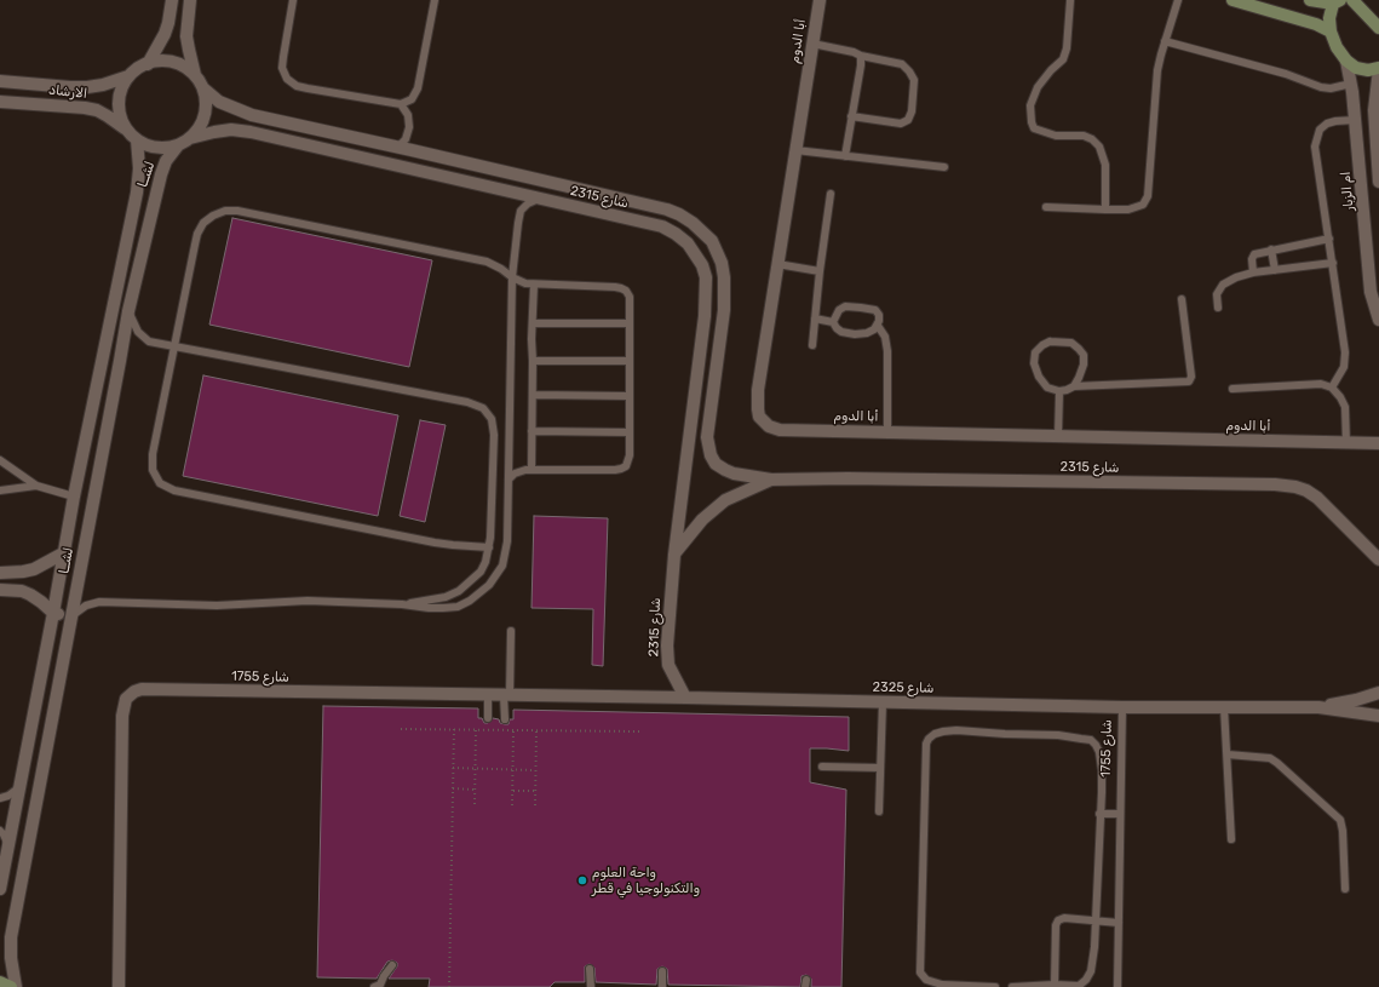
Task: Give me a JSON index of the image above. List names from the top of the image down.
{
  "streets": {
    "street": [
      "أبا الدوم",
      "الارشاد",
      "لشــا",
      "ام الزبار",
      "شارع 2315",
      "شارع 1755",
      "شارع 2325"
    ]
  },
  "crossings": [
    ["الارشاد", "لشــا"],
    ["الارشاد", "شارع 2315"],
    ["لشــا", "شارع 2315"],
    ["شارع 2315", "شارع 1755"],
    ["شارع 2315", "شارع 2325"],
    ["شارع 1755", "شارع 2325"]
  ],
  "places": ["واحة العلوم والتكنولوجيا في قطر"]
}
